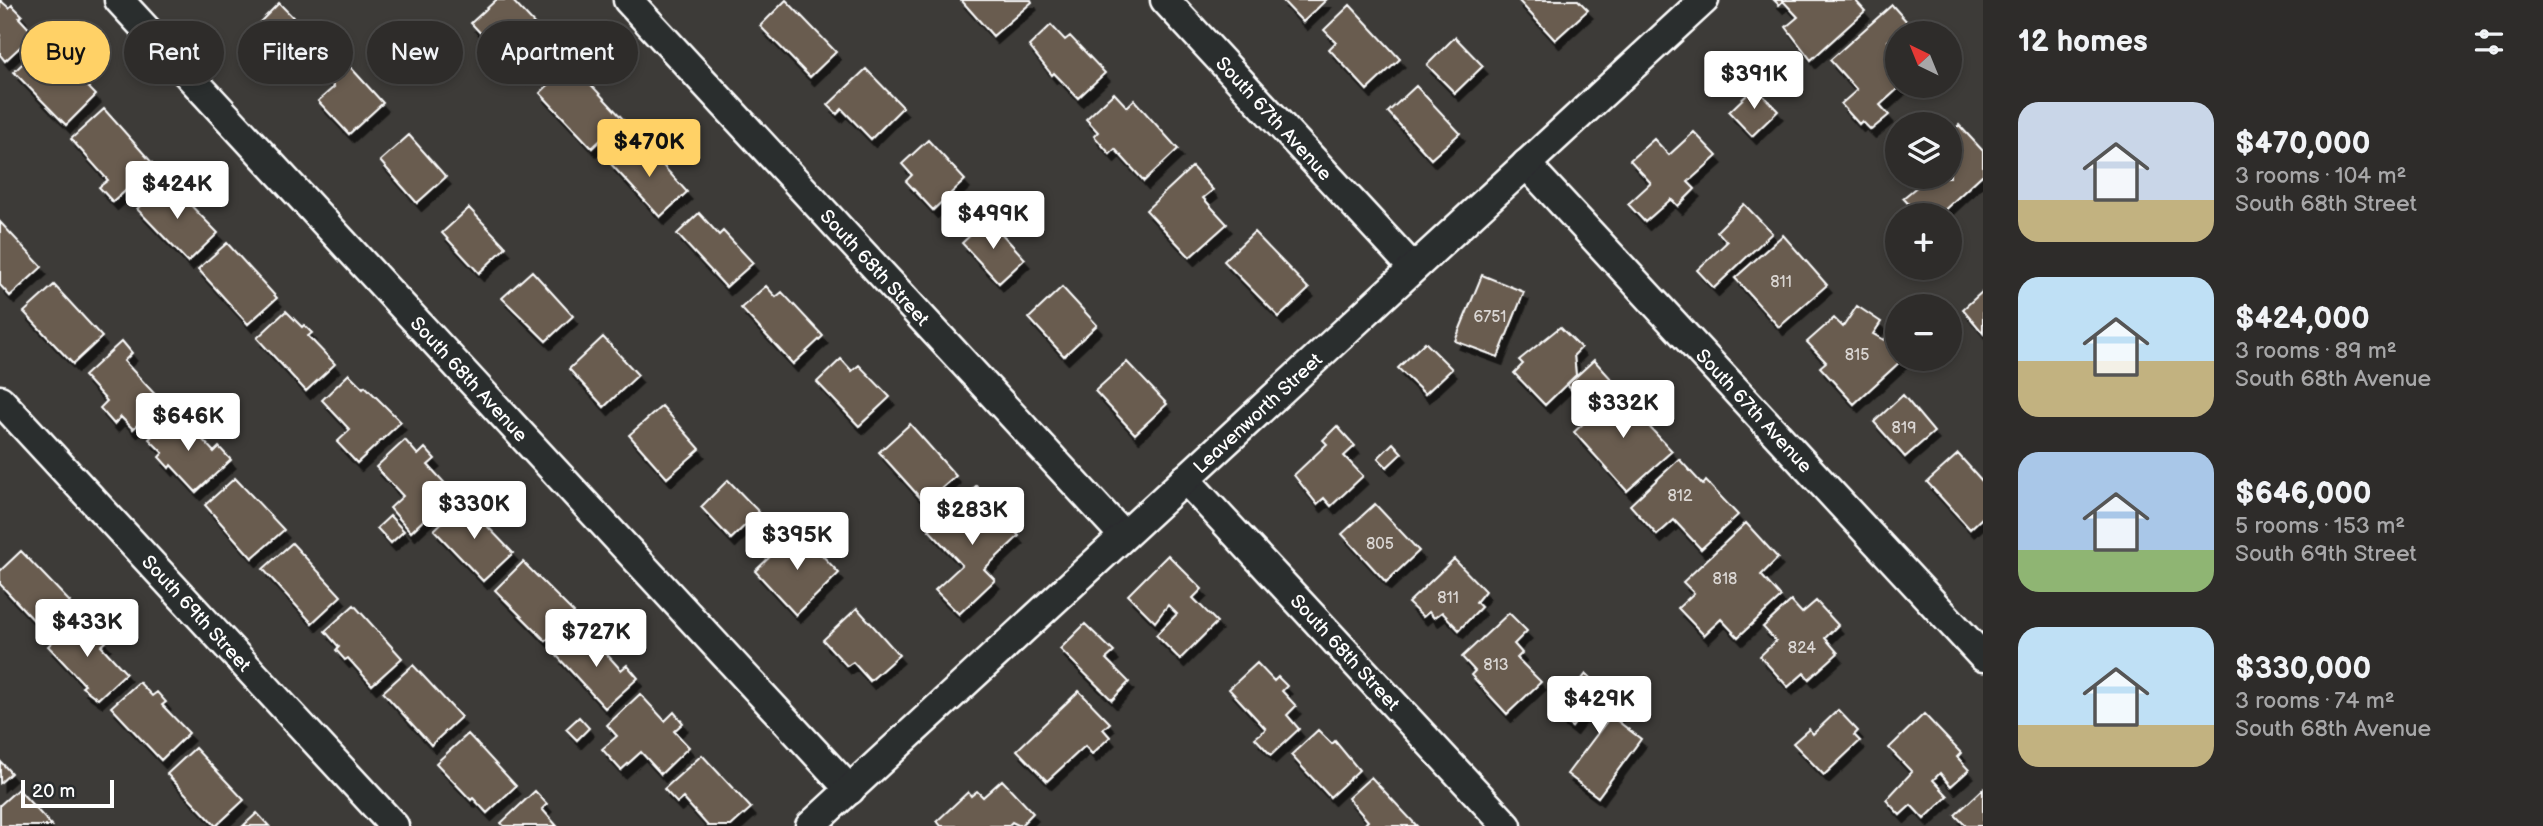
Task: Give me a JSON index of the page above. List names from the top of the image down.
{
  "streets": {
    "street": [
      "South 67th Avenue",
      "South 68th Street",
      "South 68th Avenue",
      "Leavenworth Street",
      "South 69th Street"
    ]
  },
  "crossings": [
    ["South 67th Avenue", "Leavenworth Street"],
    ["South 68th Street", "Leavenworth Street"],
    ["South 68th Avenue", "Leavenworth Street"]
  ],
  "house_numbers": [
    "811",
    "6751",
    "815",
    "819",
    "812",
    "805",
    "818",
    "811",
    "824",
    "813"
  ],
  "scale_bar": "20 m",
  "north": "top left",
  "page": {
    "heading": "12 homes",
    "map_buttons": ["+", "−"],
    "chip": [
      "Buy",
      "Rent",
      "Filters",
      "New",
      "Apartment"
    ],
    "price": [
      "$391K",
      "$470K",
      "$424K",
      "$499K",
      "$332K",
      "$646K",
      "$330K",
      "$283K",
      "$395K",
      "$433K",
      "$727K",
      "$429K"
    ],
    "list": [
      {
        "name": "$470,000",
        "note": "3 rooms · 104 m² · South 68th Street"
      },
      {
        "name": "$424,000",
        "note": "3 rooms · 89 m² · South 68th Avenue"
      },
      {
        "name": "$646,000",
        "note": "5 rooms · 153 m² · South 69th Street"
      },
      {
        "name": "$330,000",
        "note": "3 rooms · 74 m² · South 68th Avenue"
      }
    ],
    "scale": "20 m"
  }
}
